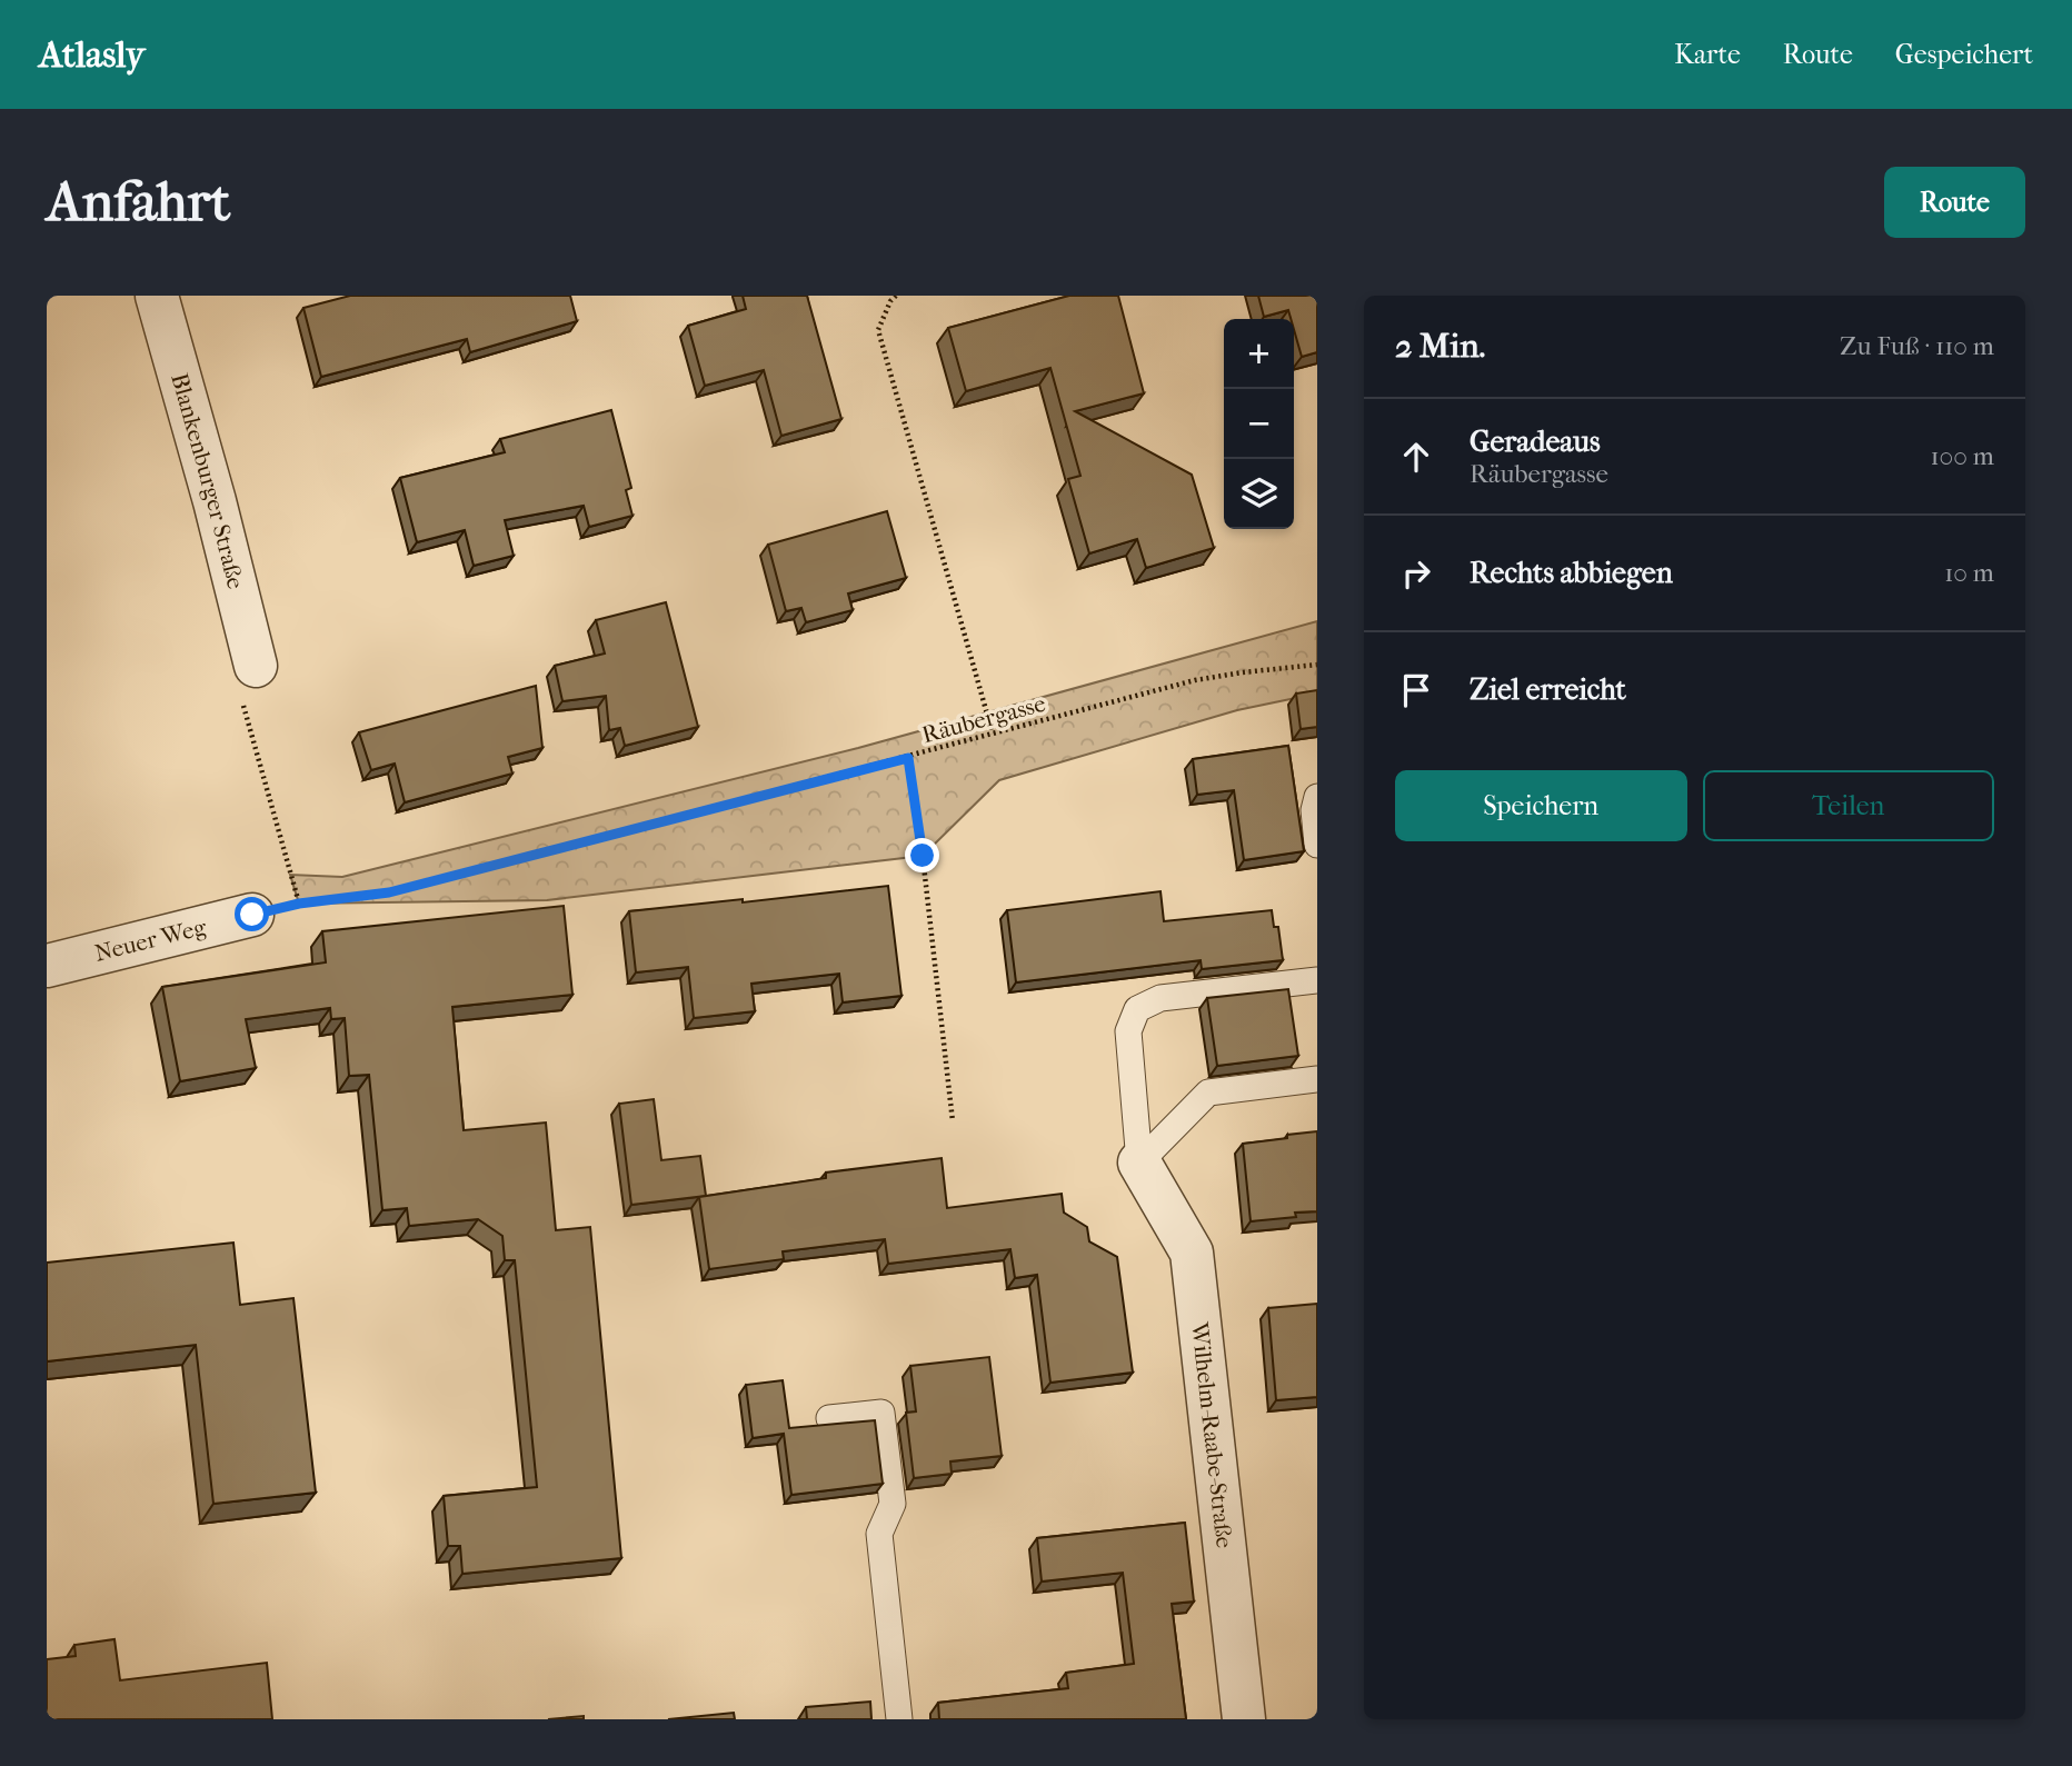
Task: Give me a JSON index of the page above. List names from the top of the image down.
{
  "streets": {
    "street": ["Blankenburger Straße", "Neuer Weg", "Wilhelm-Raabe-Straße"],
    "path": ["Räubergasse"]
  },
  "crossings": [
    ["Räubergasse", "Neuer Weg"]
  ],
  "page": {
    "header": "Atlasly",
    "nav": ["Karte", "Route", "Gespeichert"],
    "buttons": [
      "Route",
      ["Speichern", "Teilen"]
    ],
    "title": "Anfahrt",
    "heading": ["2 Min.", "Zu Fuß · 110 m"],
    "map_buttons": ["+", "−"],
    "list": [
      ["Geradeaus", "Räubergasse", "100 m"],
      ["Rechts abbiegen", "10 m"],
      "Ziel erreicht"
    ]
  }
}
